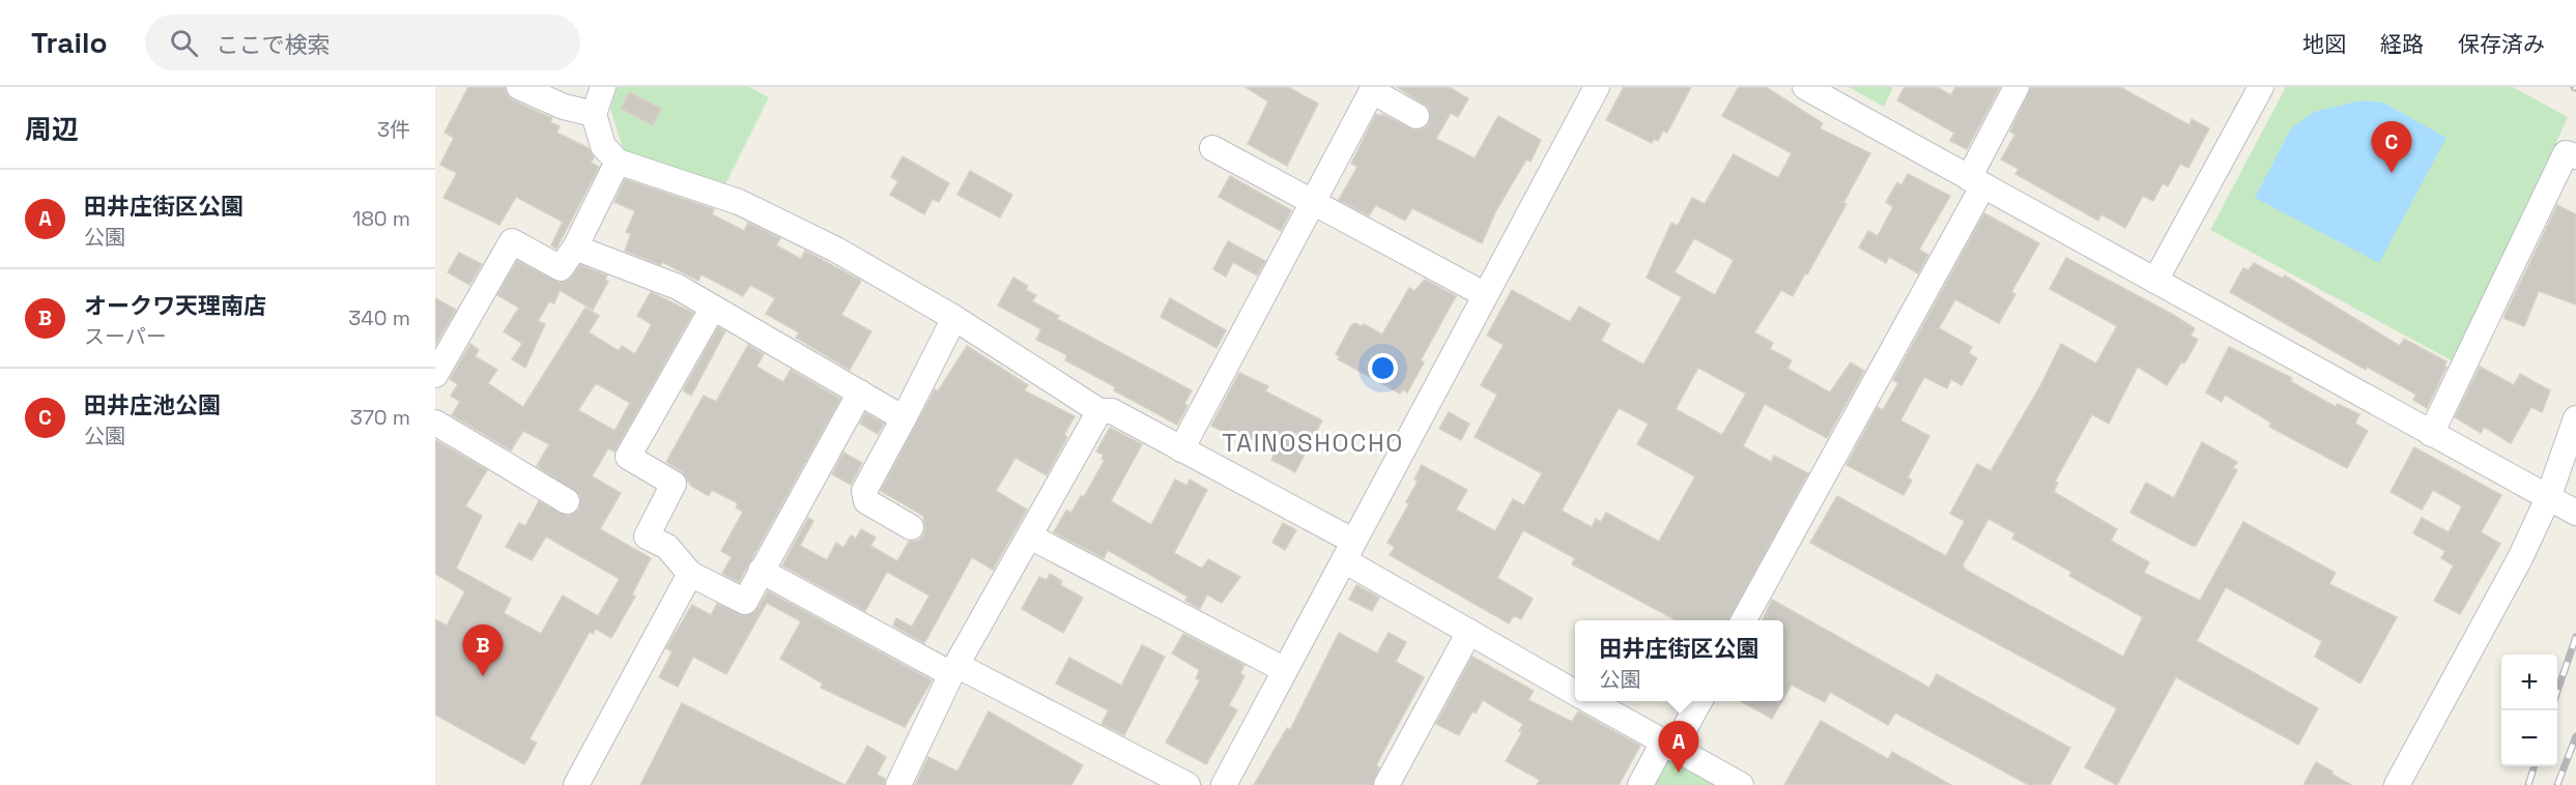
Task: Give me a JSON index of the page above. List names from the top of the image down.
{
  "districts": ["TAINOSHOCHO"],
  "page": {
    "header": "Trailo",
    "search": "ここで検索",
    "nav": ["地図", "経路", "保存済み"],
    "heading": ["周辺", "3件"],
    "pins": ["C", "B", "A"],
    "list": [
      {
        "mark": "A",
        "name": "田井庄街区公園",
        "note": "公園",
        "value": "180 m"
      },
      {
        "mark": "B",
        "name": "オークワ天理南店",
        "note": "スーパー",
        "value": "340 m"
      },
      {
        "mark": "C",
        "name": "田井庄池公園",
        "note": "公園",
        "value": "370 m"
      }
    ],
    "popup": ["田井庄街区公園", "公園"],
    "map_buttons": ["+", "−"]
  }
}
